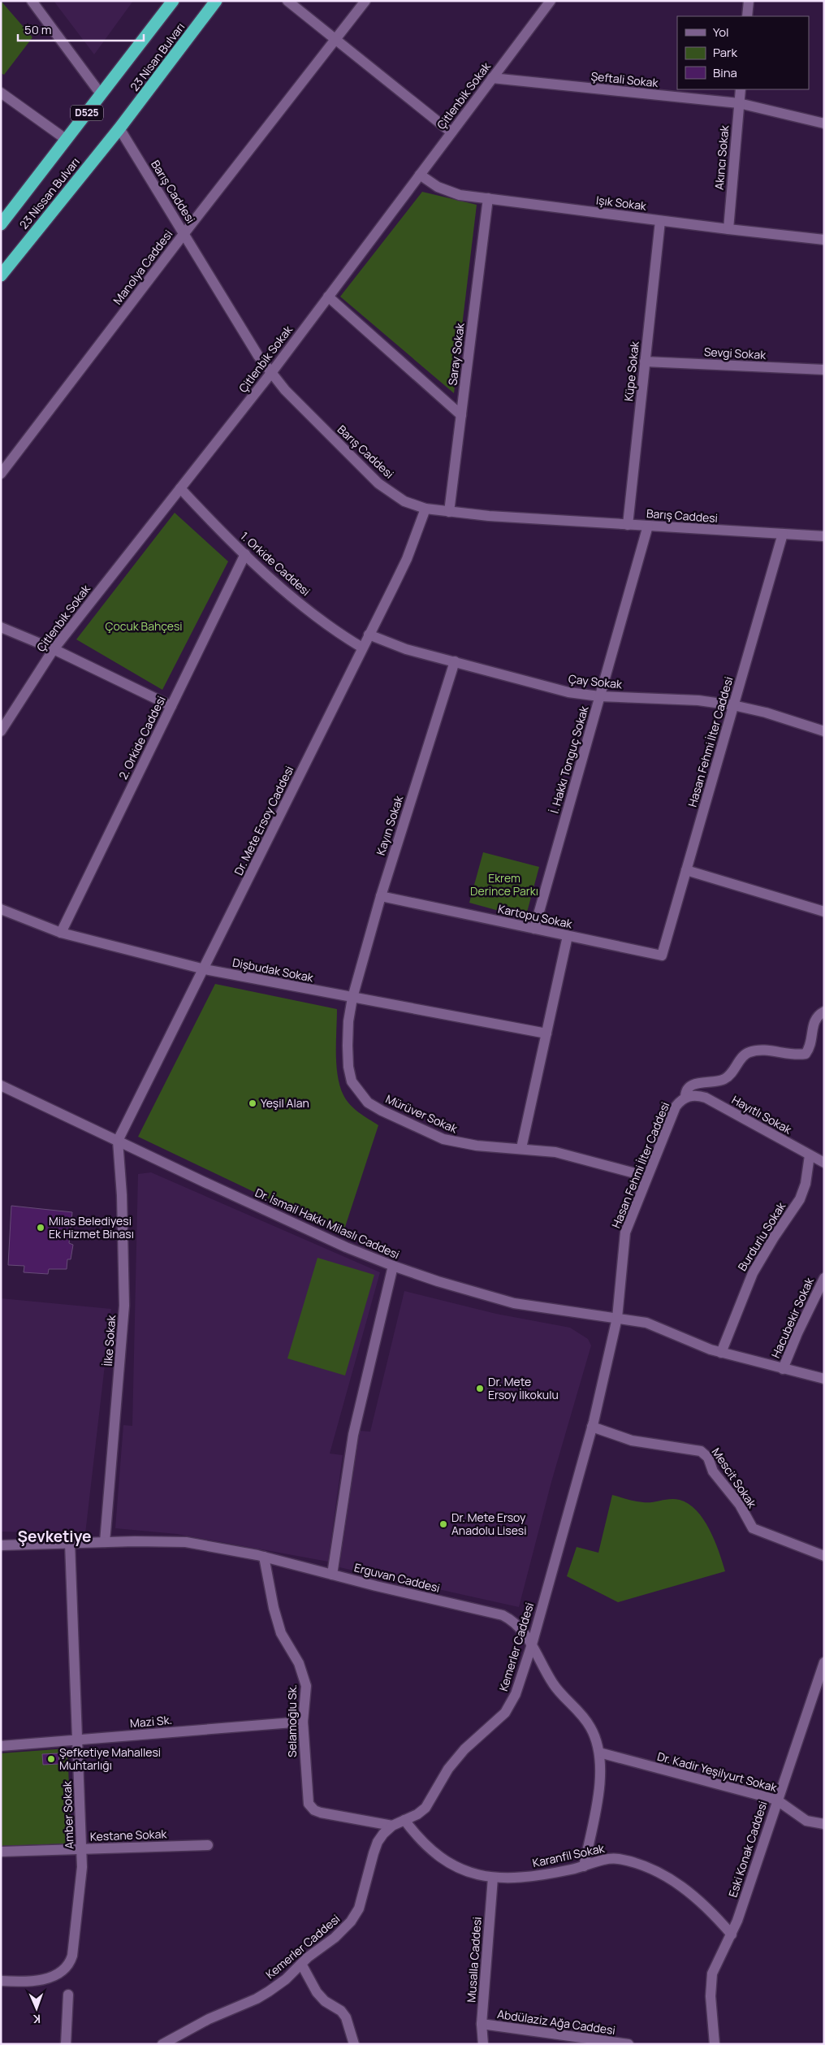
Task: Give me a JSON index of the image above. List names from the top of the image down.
{
  "streets": {
    "highway": ["23 Nisan Bulvarı", "D525", "23 Nissan Bulvarı"],
    "street": [
      "Şeftali Sokak",
      "Çitlenbik Sokak",
      "Akıncı Sokak",
      "Barış Caddesi",
      "Işık Sokak",
      "Manolya Caddesi",
      "Sevgi Sokak",
      "Saray Sokak",
      "Küpe Sokak",
      "1. Orkide Caddesi",
      "Çay Sokak",
      "2. Orkide Caddesi",
      "Hasan Fehmi İlter Caddesi",
      "İ. Hakkı Tonguç Sokak",
      "Dr. Mete Ersoy Caddesi",
      "Kayın Sokak",
      "Kartopu Sokak",
      "Dişbudak Sokak",
      "Mürüver Sokak",
      "Hayıtlı Sokak",
      "Dr. İsmail Hakkı Milaslı Caddesi",
      "Burdurlu Sokak",
      "Hacubekir Sokak",
      "İlke Sokak",
      "Mescit Sokak",
      "Erguvan Caddesi",
      "Kemerler Caddesi",
      "Selamoğlu Sk.",
      "Mazi Sk.",
      "Dr. Kadir Yeşilyurt Sokak",
      "Amber Sokak",
      "Kestane Sokak",
      "Eski Konak Caddesi",
      "Karanfil Sokak",
      "Musalla Caddesi",
      "Abdülaziz Ağa Caddesi"
    ]
  },
  "crossings": [
    ["23 Nisan Bulvarı", "Barış Caddesi"],
    ["23 Nisan Bulvarı", "23 Nissan Bulvarı"],
    ["Şeftali Sokak", "Çitlenbik Sokak"],
    ["Şeftali Sokak", "Akıncı Sokak"],
    ["Çitlenbik Sokak", "Barış Caddesi"],
    ["Çitlenbik Sokak", "Işık Sokak"],
    ["Çitlenbik Sokak", "1. Orkide Caddesi"],
    ["Akıncı Sokak", "Işık Sokak"],
    ["Barış Caddesi", "23 Nissan Bulvarı"],
    ["Barış Caddesi", "Manolya Caddesi"],
    ["Barış Caddesi", "Saray Sokak"],
    ["Barış Caddesi", "Küpe Sokak"],
    ["Barış Caddesi", "Hasan Fehmi İlter Caddesi"],
    ["Barış Caddesi", "İ. Hakkı Tonguç Sokak"],
    ["Barış Caddesi", "Dr. Mete Ersoy Caddesi"],
    ["Işık Sokak", "Saray Sokak"],
    ["Işık Sokak", "Küpe Sokak"],
    ["Sevgi Sokak", "Küpe Sokak"],
    ["1. Orkide Caddesi", "2. Orkide Caddesi"],
    ["1. Orkide Caddesi", "Dr. Mete Ersoy Caddesi"],
    ["Çay Sokak", "Hasan Fehmi İlter Caddesi"],
    ["Çay Sokak", "İ. Hakkı Tonguç Sokak"],
    ["Çay Sokak", "Dr. Mete Ersoy Caddesi"],
    ["Çay Sokak", "Kayın Sokak"],
    ["2. Orkide Caddesi", "Dişbudak Sokak"],
    ["Hasan Fehmi İlter Caddesi", "Kartopu Sokak"],
    ["Hasan Fehmi İlter Caddesi", "Mürüver Sokak"],
    ["Hasan Fehmi İlter Caddesi", "Hayıtlı Sokak"],
    ["Hasan Fehmi İlter Caddesi", "Dr. İsmail Hakkı Milaslı Caddesi"],
    ["Hasan Fehmi İlter Caddesi", "Kemerler Caddesi"],
    ["İ. Hakkı Tonguç Sokak", "Kartopu Sokak"],
    ["Dr. Mete Ersoy Caddesi", "Dişbudak Sokak"],
    ["Dr. Mete Ersoy Caddesi", "Dr. İsmail Hakkı Milaslı Caddesi"],
    ["Dr. Mete Ersoy Caddesi", "İlke Sokak"],
    ["Kayın Sokak", "Kartopu Sokak"],
    ["Kayın Sokak", "Dişbudak Sokak"],
    ["Kayın Sokak", "Mürüver Sokak"],
    ["Dişbudak Sokak", "Mürüver Sokak"],
    ["Hayıtlı Sokak", "Burdurlu Sokak"],
    ["Dr. İsmail Hakkı Milaslı Caddesi", "Burdurlu Sokak"],
    ["Dr. İsmail Hakkı Milaslı Caddesi", "Hacubekir Sokak"],
    ["Dr. İsmail Hakkı Milaslı Caddesi", "İlke Sokak"],
    ["Dr. İsmail Hakkı Milaslı Caddesi", "Kemerler Caddesi"],
    ["İlke Sokak", "Erguvan Caddesi"],
    ["Mescit Sokak", "Kemerler Caddesi"],
    ["Erguvan Caddesi", "Kemerler Caddesi"],
    ["Erguvan Caddesi", "Selamoğlu Sk."],
    ["Erguvan Caddesi", "Dr. Kadir Yeşilyurt Sokak"],
    ["Erguvan Caddesi", "Amber Sokak"],
    ["Erguvan Caddesi", "Karanfil Sokak"],
    ["Kemerler Caddesi", "Selamoğlu Sk."],
    ["Kemerler Caddesi", "Karanfil Sokak"],
    ["Selamoğlu Sk.", "Mazi Sk."],
    ["Mazi Sk.", "Amber Sokak"],
    ["Dr. Kadir Yeşilyurt Sokak", "Eski Konak Caddesi"],
    ["Amber Sokak", "Kestane Sokak"],
    ["Eski Konak Caddesi", "Karanfil Sokak"],
    ["Karanfil Sokak", "Musalla Caddesi"],
    ["Musalla Caddesi", "Abdülaziz Ağa Caddesi"]
  ],
  "districts": ["Şevketiye"],
  "parks": ["Çocuk Bahçesi", "Ekrem Derince Parkı"],
  "places": [
    "Yeşil Alan",
    "Milas Belediyesi Ek Hizmet Binası",
    "Dr. Mete Ersoy İlkokulu",
    "Dr. Mete Ersoy Anadolu Lisesi",
    "Şefketiye Mahallesi Muhtarlığı"
  ],
  "legend": ["Yol", "Park", "Bina"],
  "scale_bar": "50 m",
  "north": "bottom"
}
